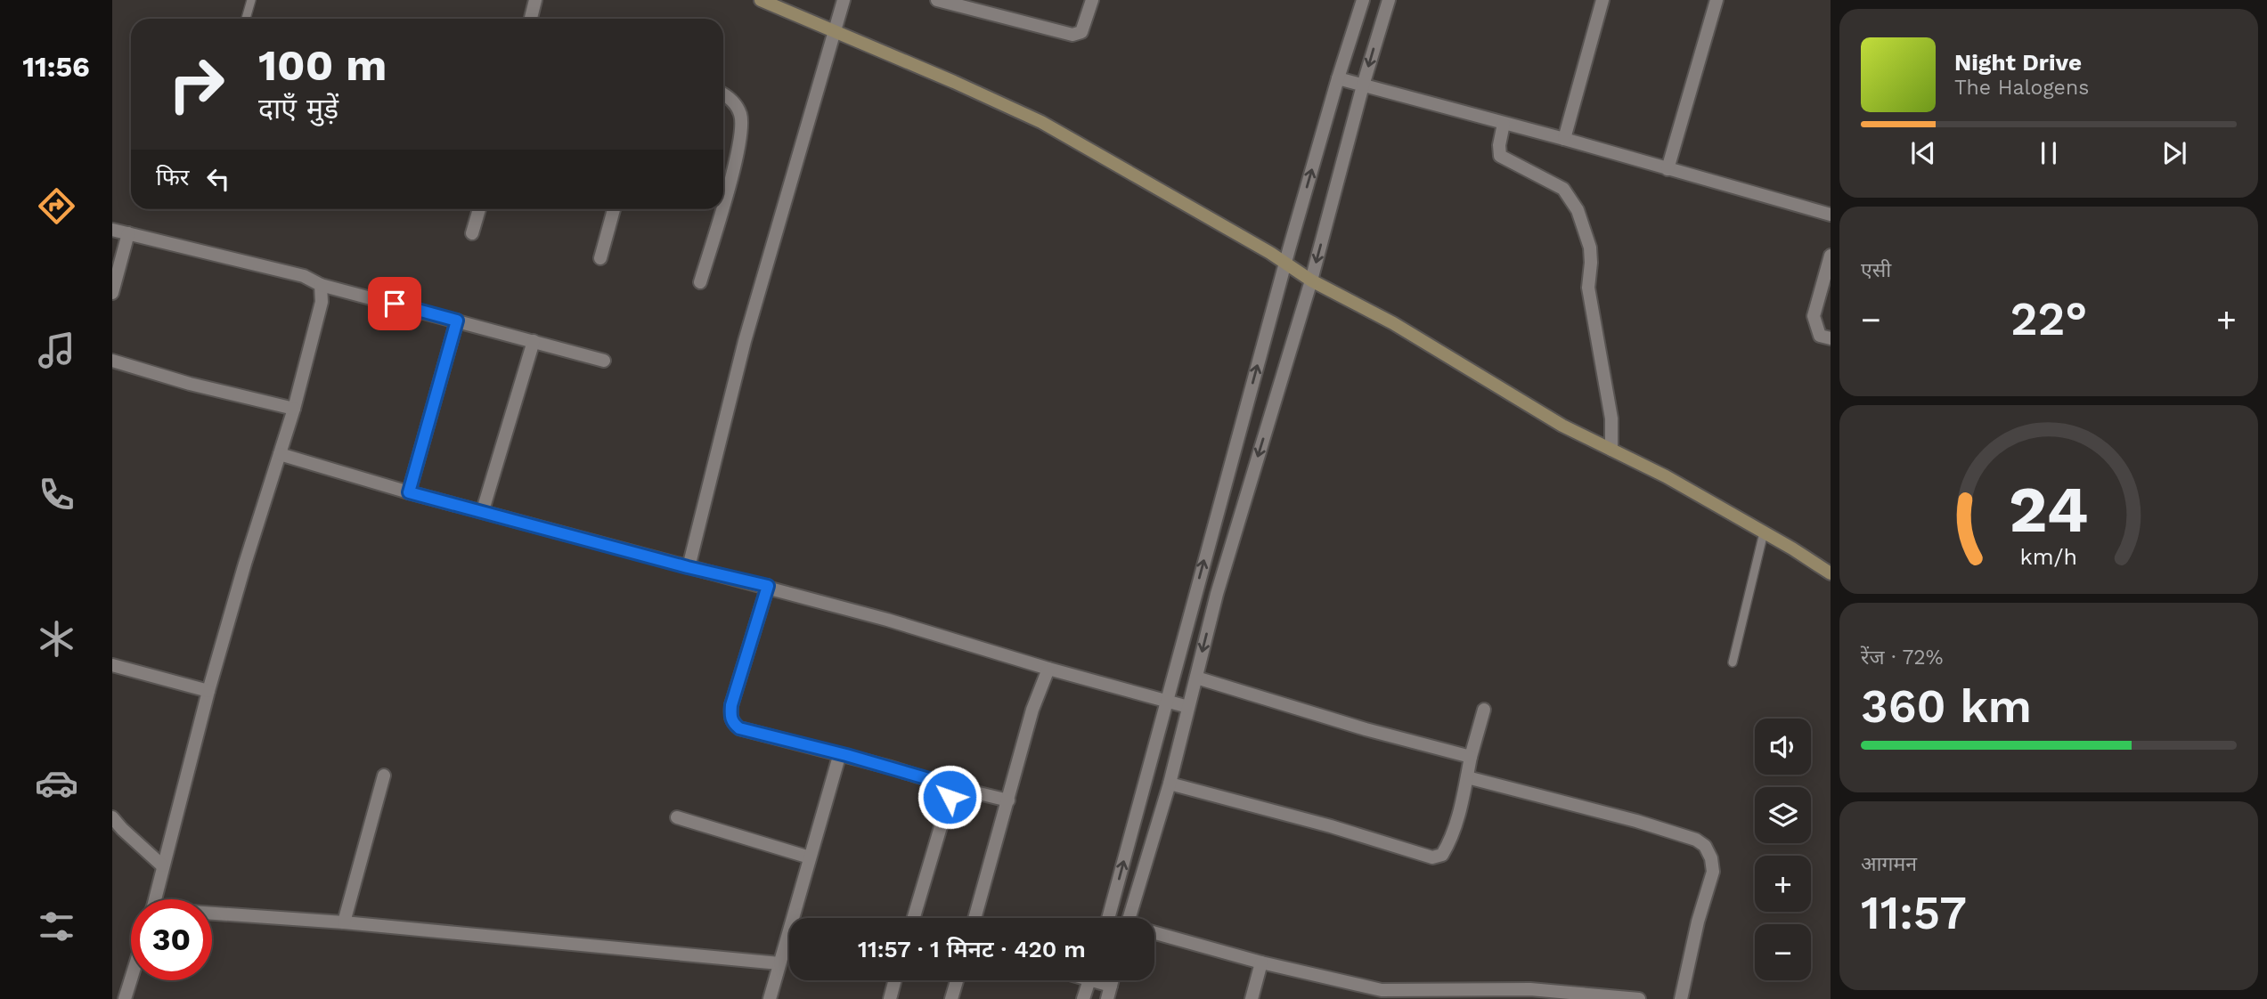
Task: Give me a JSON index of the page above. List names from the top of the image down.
{
  "page": {
    "tabs": "11:56",
    "turn": ["100 m", "दाएँ मुड़ें"],
    "song": ["Night Drive", "The Halogens"],
    "then": "फिर",
    "tile": [
      "एसी",
      ["रेंज · 72%", "360 km"],
      ["आगमन", "11:57"]
    ],
    "heat": ["−", "22°", "+"],
    "map_buttons": ["+", "−"],
    "limit": "30",
    "trip": "11:57 · 1 मिनट · 420 m",
    "gauge": ["24", "km/h"]
  }
}
